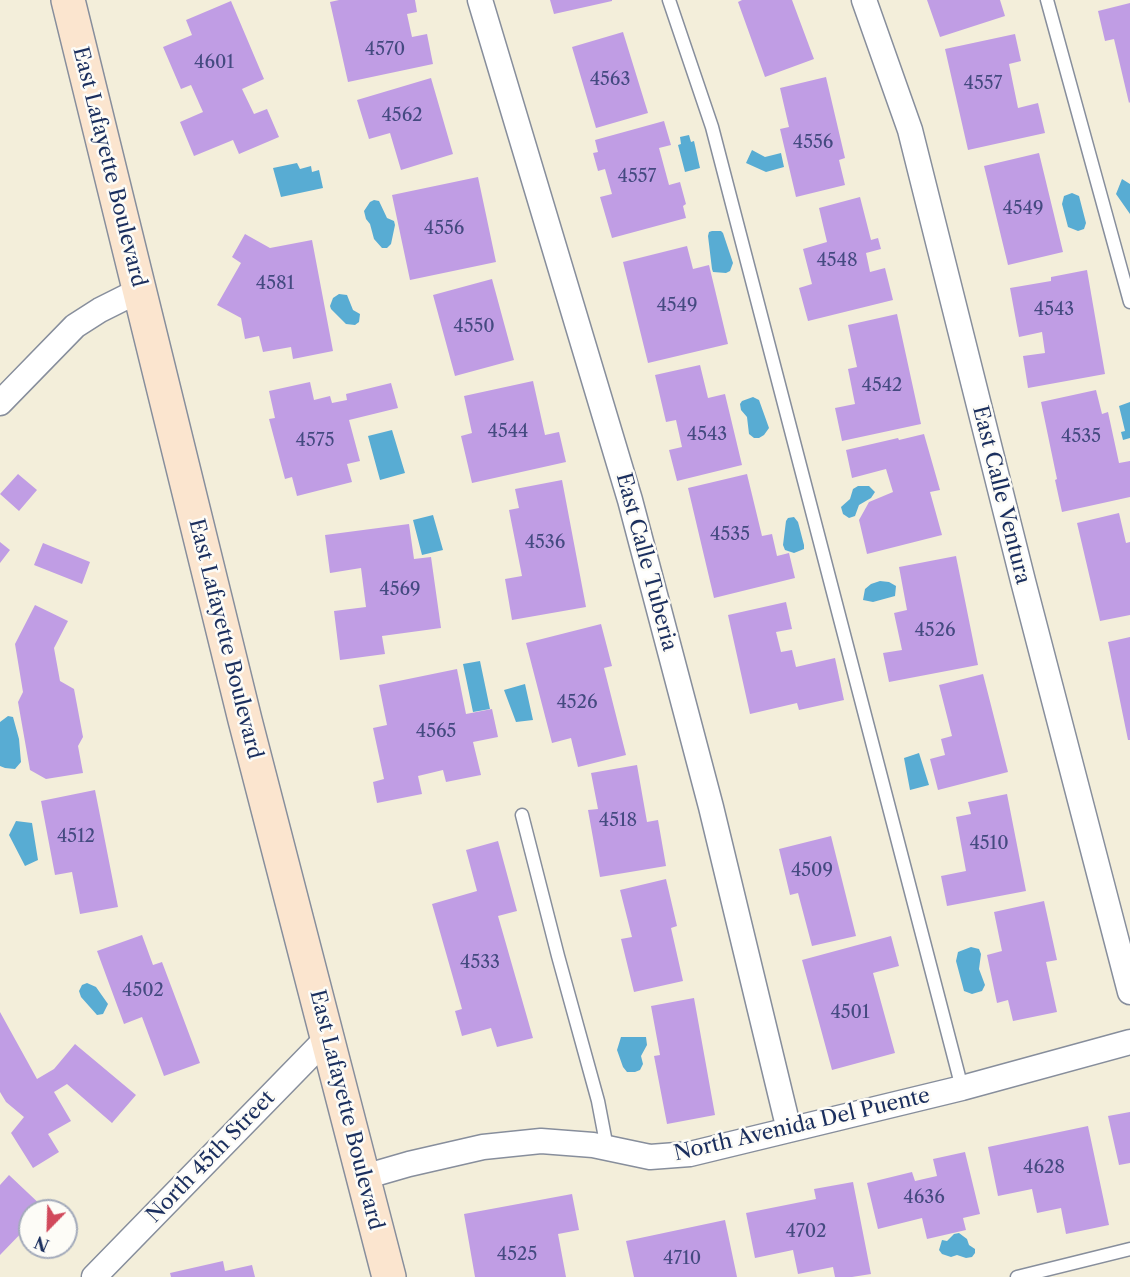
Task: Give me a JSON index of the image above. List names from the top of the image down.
{
  "streets": {
    "street": [
      "East Lafayette Boulevard",
      "East Calle Ventura",
      "East Calle Tuberia",
      "North Avenida Del Puente",
      "North 45th Street"
    ]
  },
  "crossings": [
    ["East Lafayette Boulevard", "North Avenida Del Puente"],
    ["East Lafayette Boulevard", "North 45th Street"],
    ["East Calle Tuberia", "North Avenida Del Puente"]
  ],
  "house_numbers": [
    "4570",
    "4601",
    "4563",
    "4557",
    "4562",
    "4556",
    "4557",
    "4549",
    "4556",
    "4548",
    "4581",
    "4549",
    "4543",
    "4550",
    "4542",
    "4544",
    "4543",
    "4535",
    "4575",
    "4535",
    "4536",
    "4569",
    "4526",
    "4526",
    "4565",
    "4518",
    "4512",
    "4510",
    "4509",
    "4533",
    "4502",
    "4501",
    "4628",
    "4636",
    "4702",
    "4525",
    "4710"
  ],
  "north": "bottom left"
}
